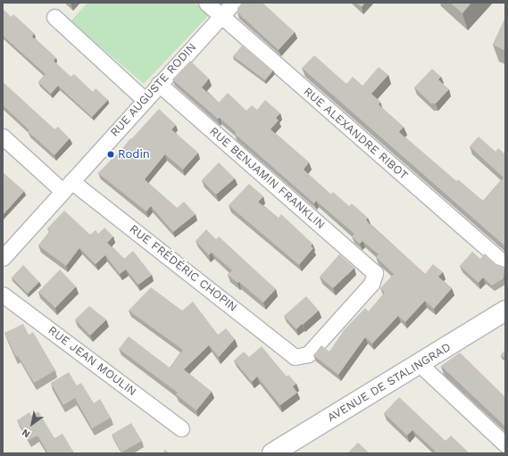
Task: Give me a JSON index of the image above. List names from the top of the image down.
{
  "streets": {
    "main road": ["AVENUE DE STALINGRAD"],
    "street": [
      "RUE AUGUSTE RODIN",
      "RUE ALEXANDRE RIBOT",
      "RUE BENJAMIN FRANKLIN",
      "RUE FRÉDÉRIC CHOPIN",
      "RUE JEAN MOULIN"
    ]
  },
  "crossings": [
    ["RUE AUGUSTE RODIN", "RUE ALEXANDRE RIBOT"],
    ["RUE AUGUSTE RODIN", "RUE BENJAMIN FRANKLIN"],
    ["RUE AUGUSTE RODIN", "RUE FRÉDÉRIC CHOPIN"],
    ["RUE BENJAMIN FRANKLIN", "RUE FRÉDÉRIC CHOPIN"]
  ],
  "places": ["Rodin"],
  "north": "bottom left"
}
